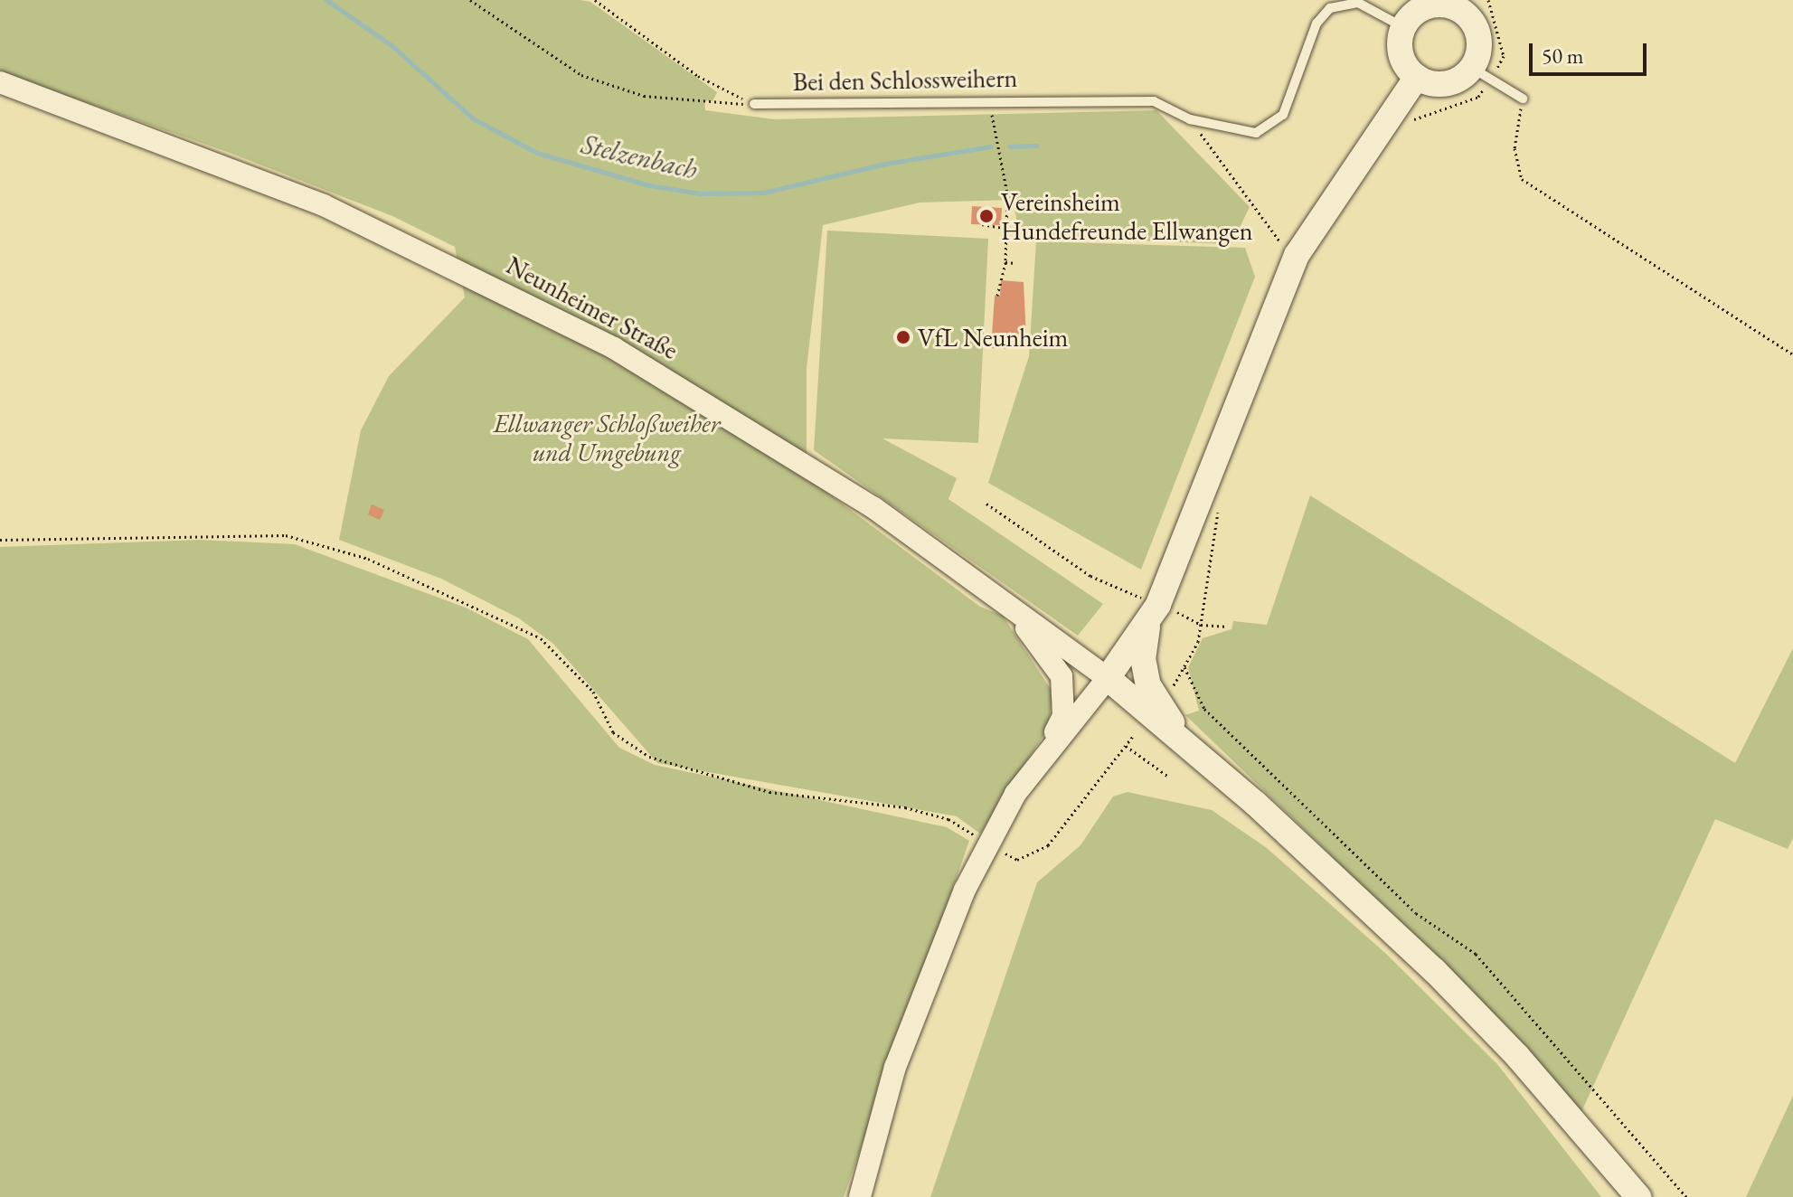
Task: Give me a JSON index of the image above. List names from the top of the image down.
{
  "streets": {
    "street": ["Neunheimer Straße"],
    "lane": ["Bei den Schlossweihern"]
  },
  "water": ["Stelzenbach"],
  "parks": ["Ellwanger Schloßweiher und Umgebung"],
  "places": ["Vereinsheim Hundefreunde Ellwangen", "VfL Neunheim"],
  "scale_bar": "50 m"
}
